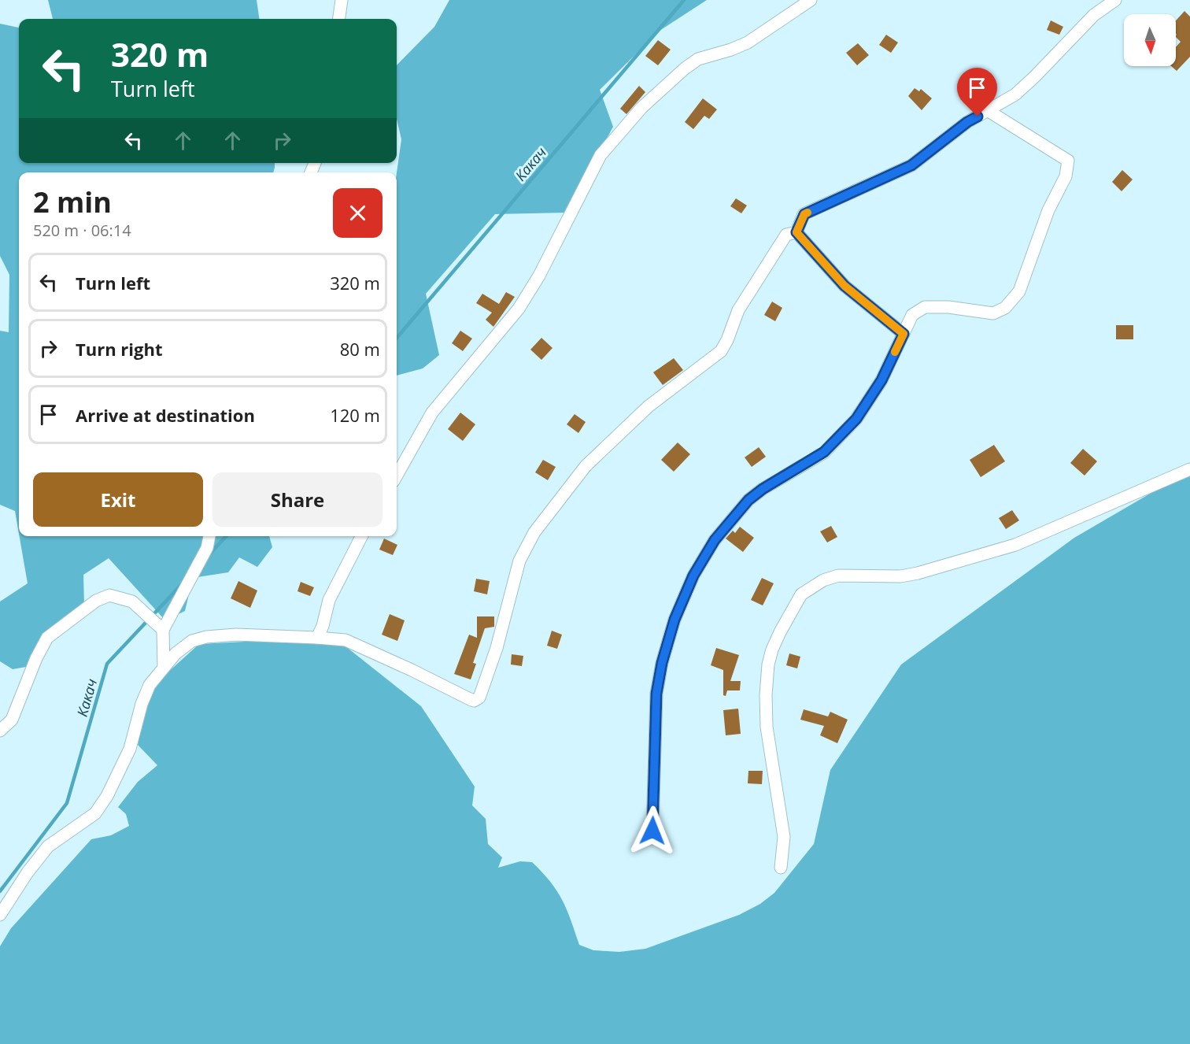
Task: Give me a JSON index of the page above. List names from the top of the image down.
{
  "water": ["Какач"],
  "north": "bottom",
  "page": {
    "turn": ["320 m", "Turn left"],
    "heading": ["2 min", "520 m · 06:14"],
    "list": [
      {
        "name": "Turn left",
        "value": "320 m"
      },
      {
        "name": "Turn right",
        "value": "80 m"
      },
      {
        "name": "Arrive at destination",
        "value": "120 m"
      }
    ],
    "buttons": ["Exit", "Share"]
  }
}
